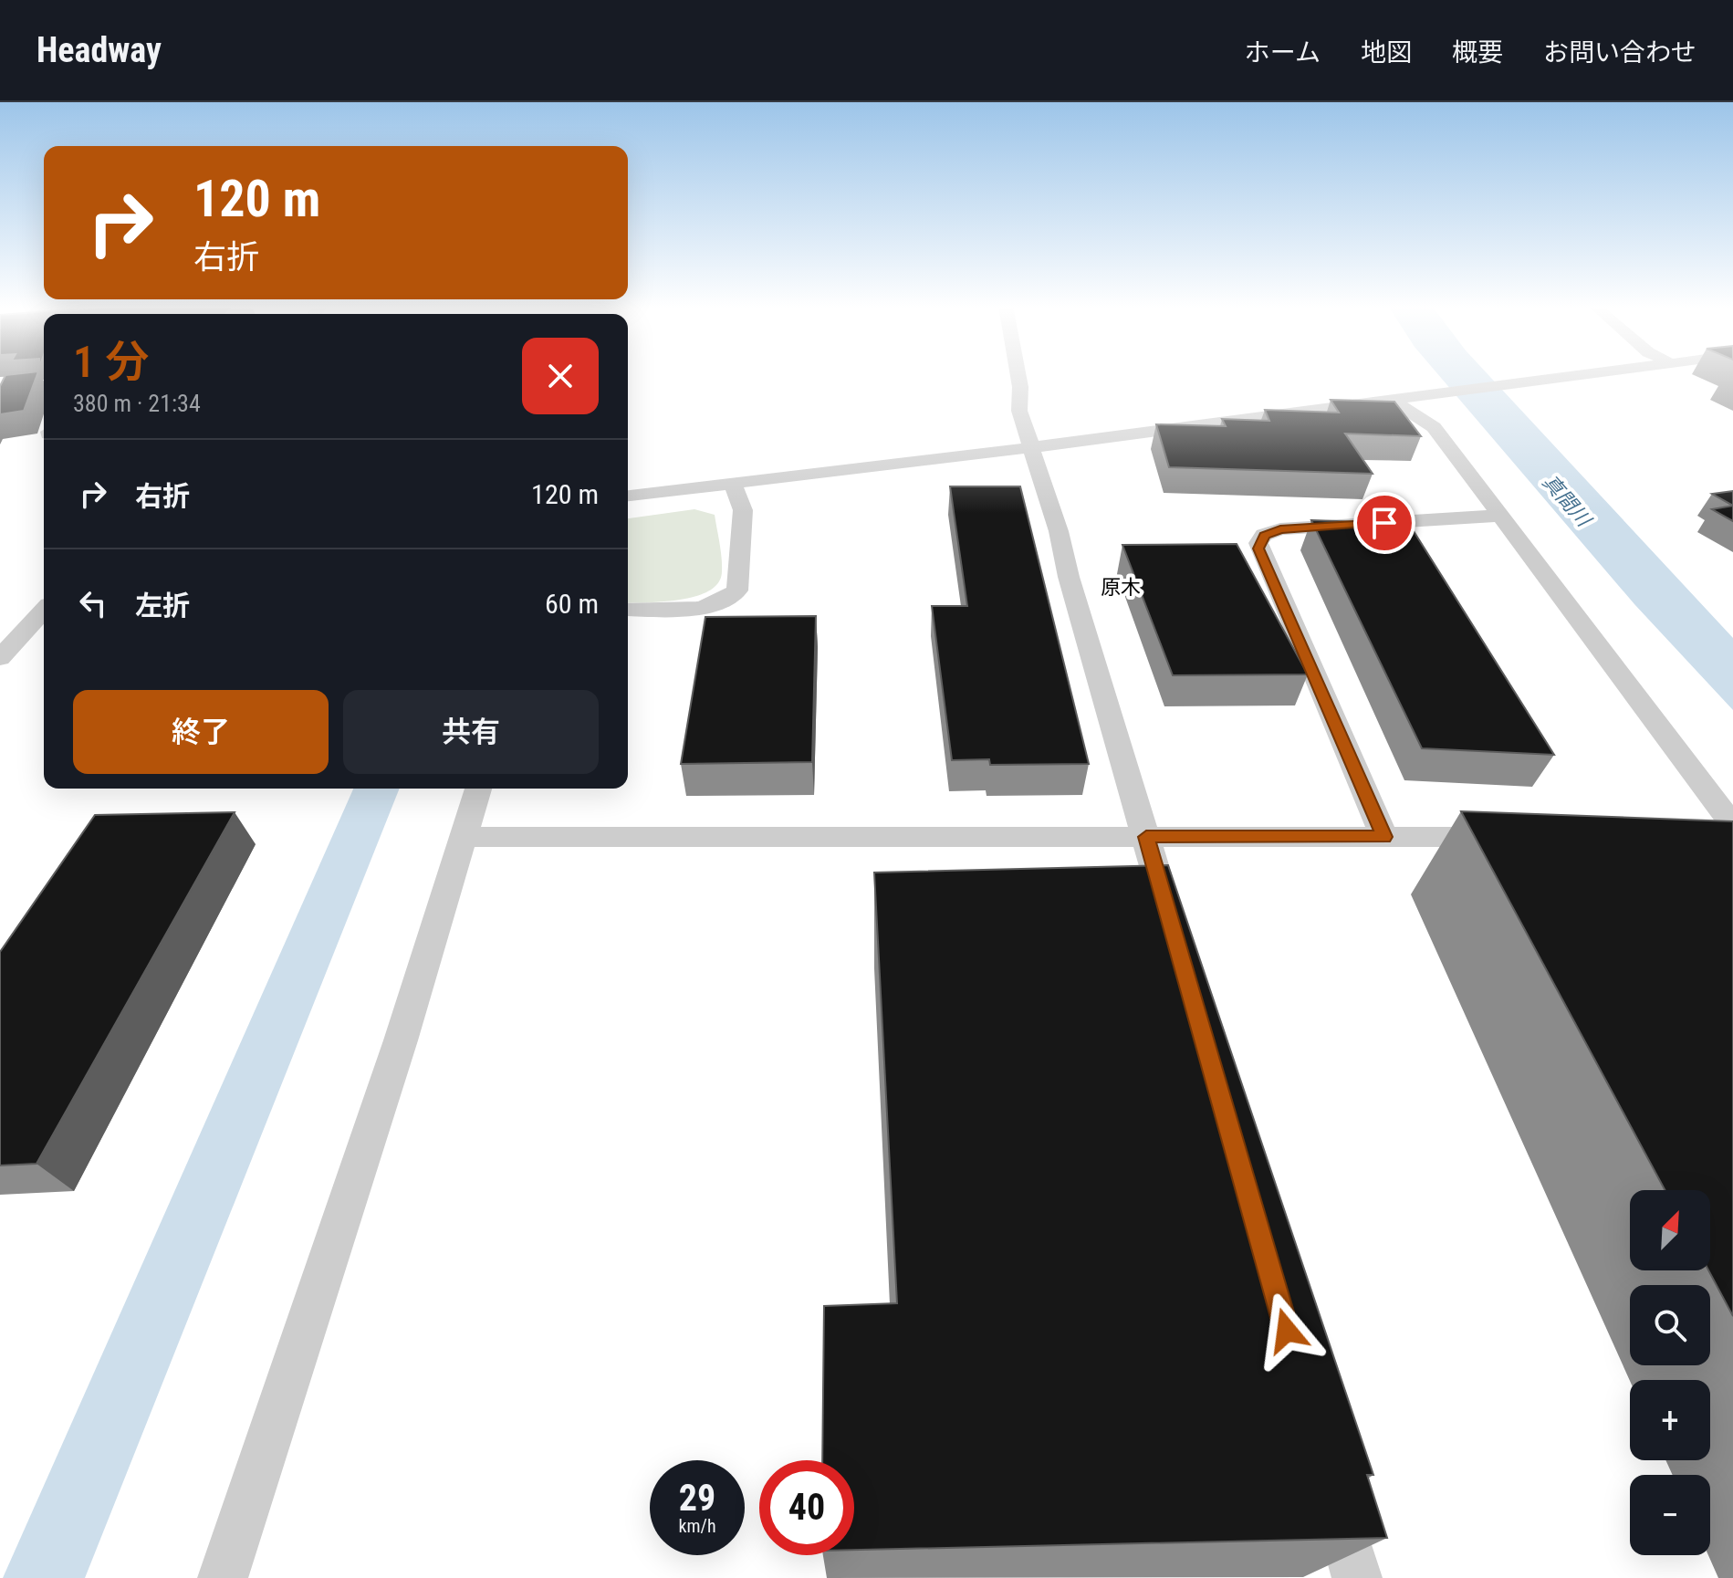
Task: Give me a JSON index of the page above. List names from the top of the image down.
{
  "districts": ["原木"],
  "water": ["真間川"],
  "north": "top right",
  "page": {
    "header": "Headway",
    "nav": [
      "ホーム",
      "地図",
      "概要",
      "お問い合わせ"
    ],
    "turn": ["120 m", "右折"],
    "heading": ["1 分", "380 m · 21:34"],
    "list": [
      {
        "name": "右折",
        "value": "120 m"
      },
      {
        "name": "左折",
        "value": "60 m"
      }
    ],
    "buttons": ["終了", "共有"],
    "map_buttons": ["+", "−"],
    "speed": "29 km/h",
    "limit": "40"
  }
}
